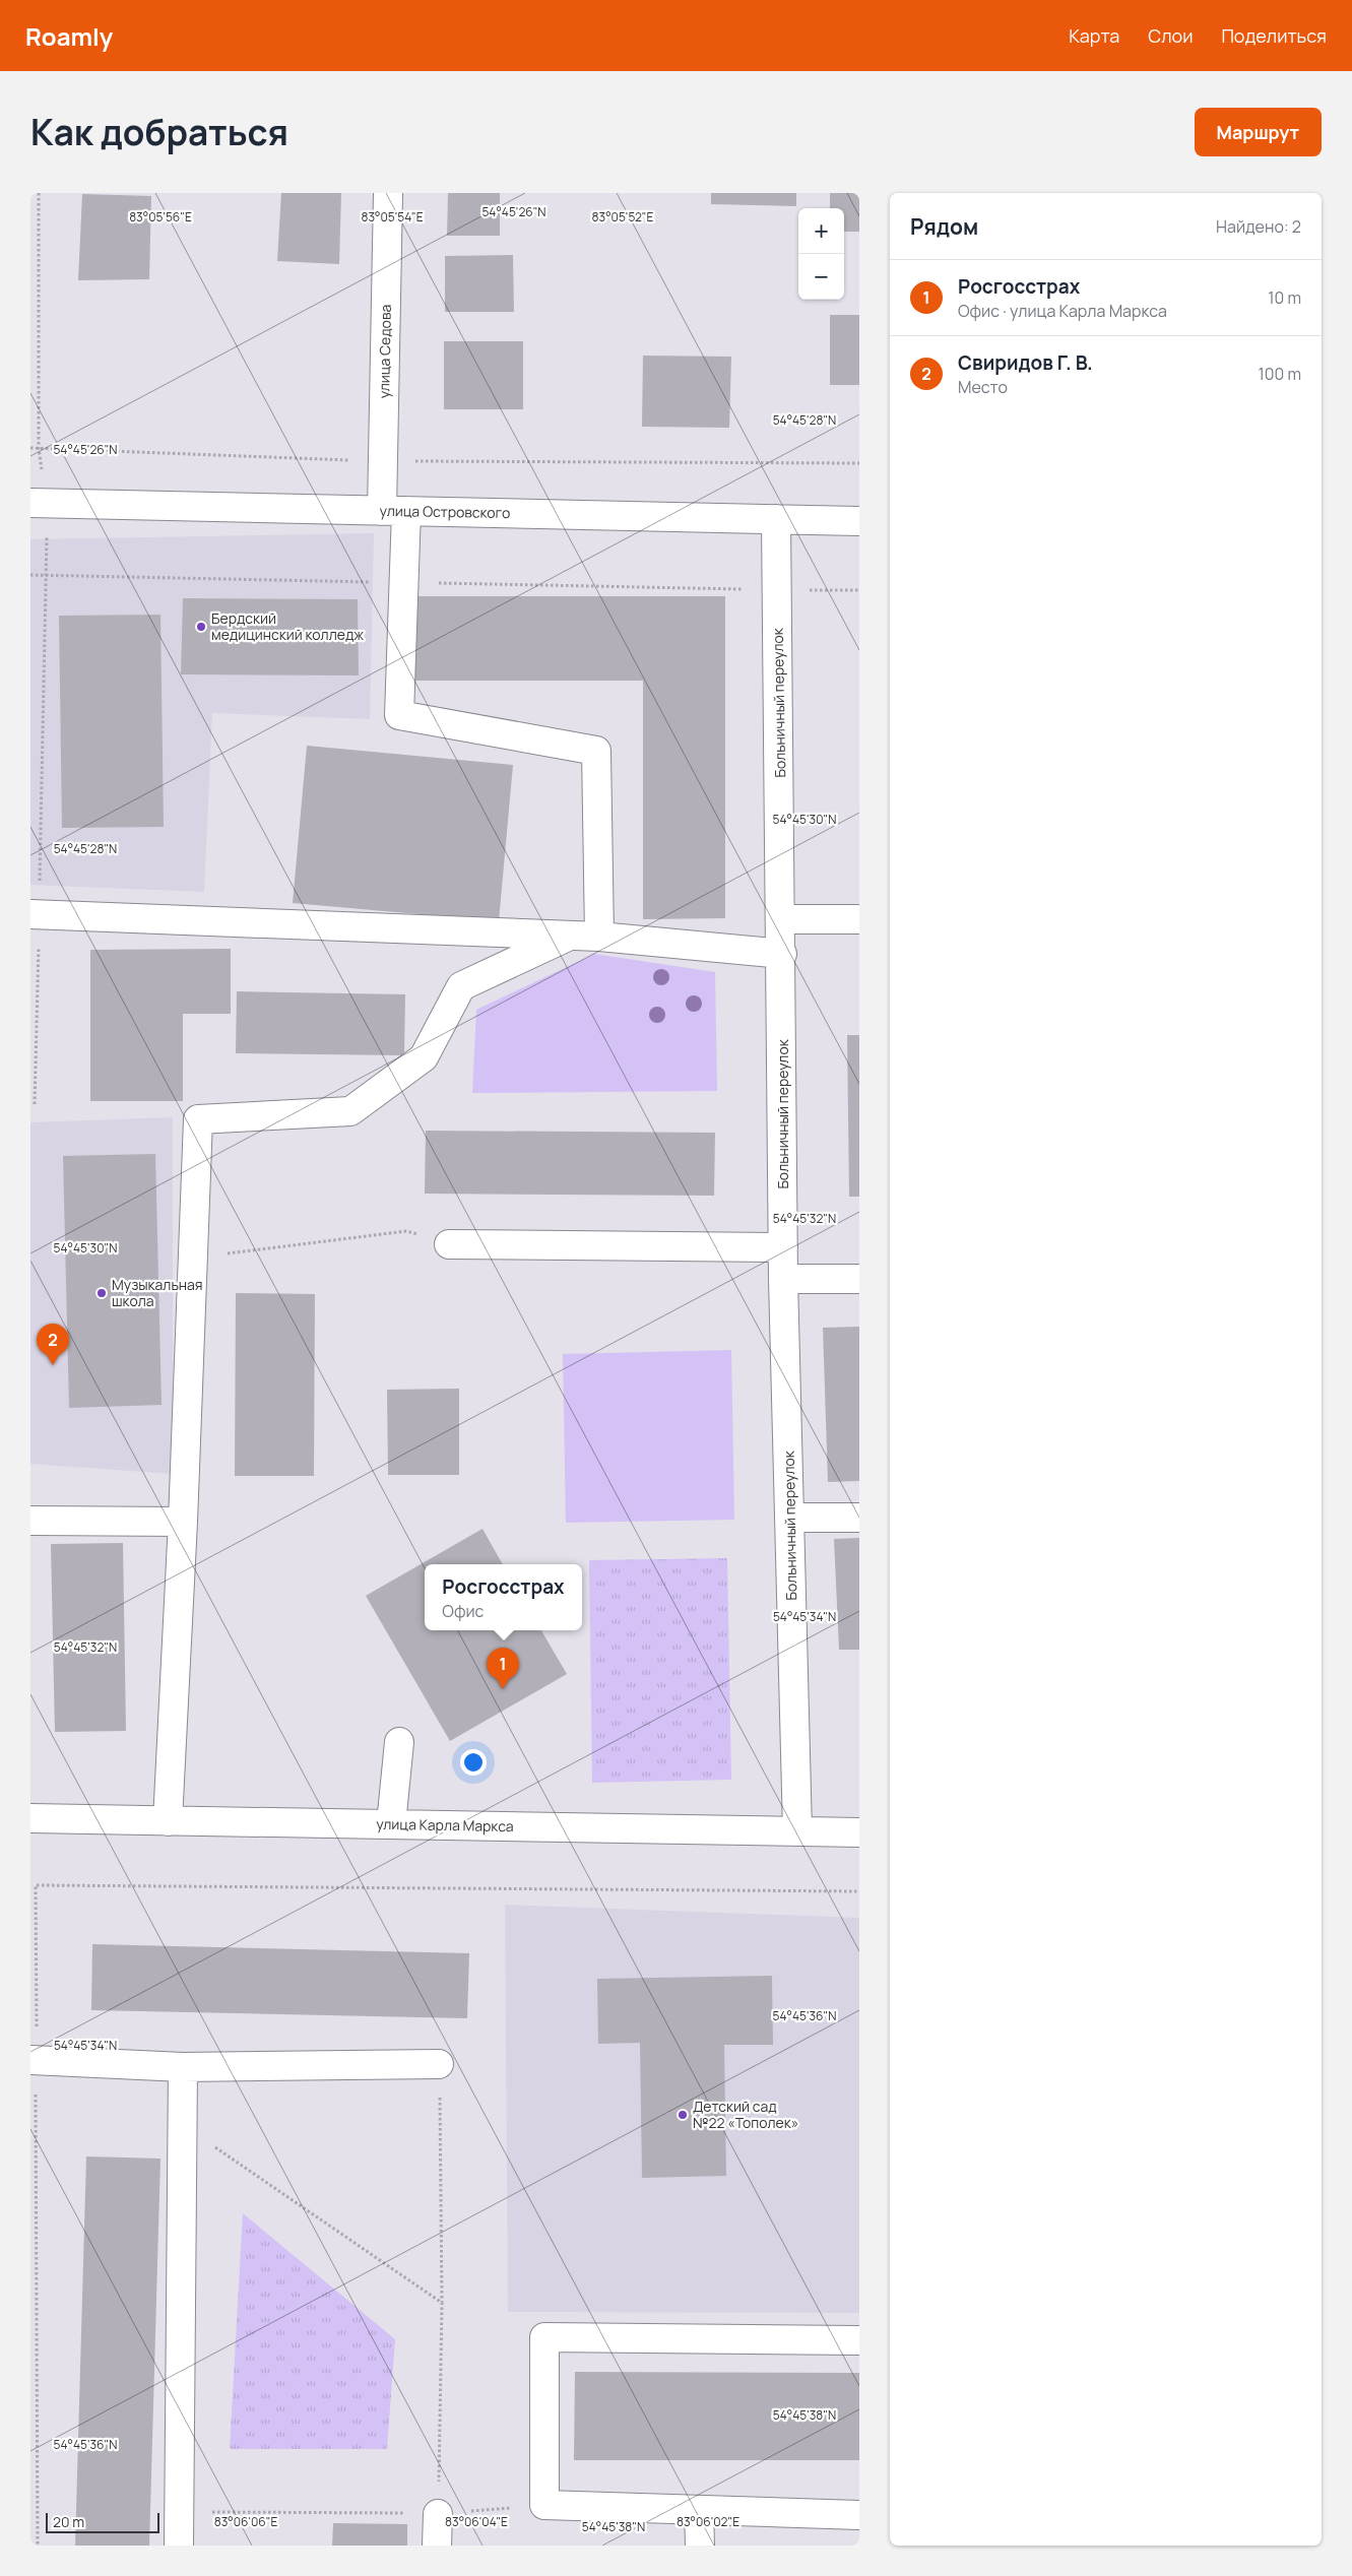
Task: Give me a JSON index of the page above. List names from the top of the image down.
{
  "streets": {
    "street": [
      "улица Седова",
      "улица Островского",
      "Больничный переулок",
      "улица Карла Маркса"
    ]
  },
  "crossings": [
    ["улица Седова", "улица Островского"],
    ["улица Островского", "Больничный переулок"],
    ["Больничный переулок", "улица Карла Маркса"]
  ],
  "places": ["Бердский медицинский колледж", "Музыкальная школа", "Детский сад №22 «Тополек»"],
  "scale_bar": "20 m",
  "page": {
    "header": "Roamly",
    "nav": ["Карта", "Слои", "Поделиться"],
    "title": "Как добраться",
    "buttons": "Маршрут",
    "heading": ["Рядом", "Найдено: 2"],
    "map_buttons": ["+", "−"],
    "list": [
      {
        "mark": "1",
        "name": "Росгосстрах",
        "note": "Офис · улица Карла Маркса",
        "value": "10 m"
      },
      {
        "mark": "2",
        "name": "Свиридов Г. В.",
        "note": "Место",
        "value": "100 m"
      }
    ],
    "pins": ["2", "1"],
    "popup": ["Росгосстрах", "Офис"],
    "scale": "20 m"
  },
  "coordinates": [
    "54°45'26\"N",
    "83°05'56\"E",
    "83°05'54\"E",
    "83°05'52\"E",
    "54°45'28\"N",
    "54°45'30\"N",
    "54°45'32\"N",
    "54°45'34\"N",
    "54°45'36\"N",
    "54°45'38\"N",
    "83°06'06\"E",
    "83°06'04\"E",
    "83°06'02\"E"
  ]
}
